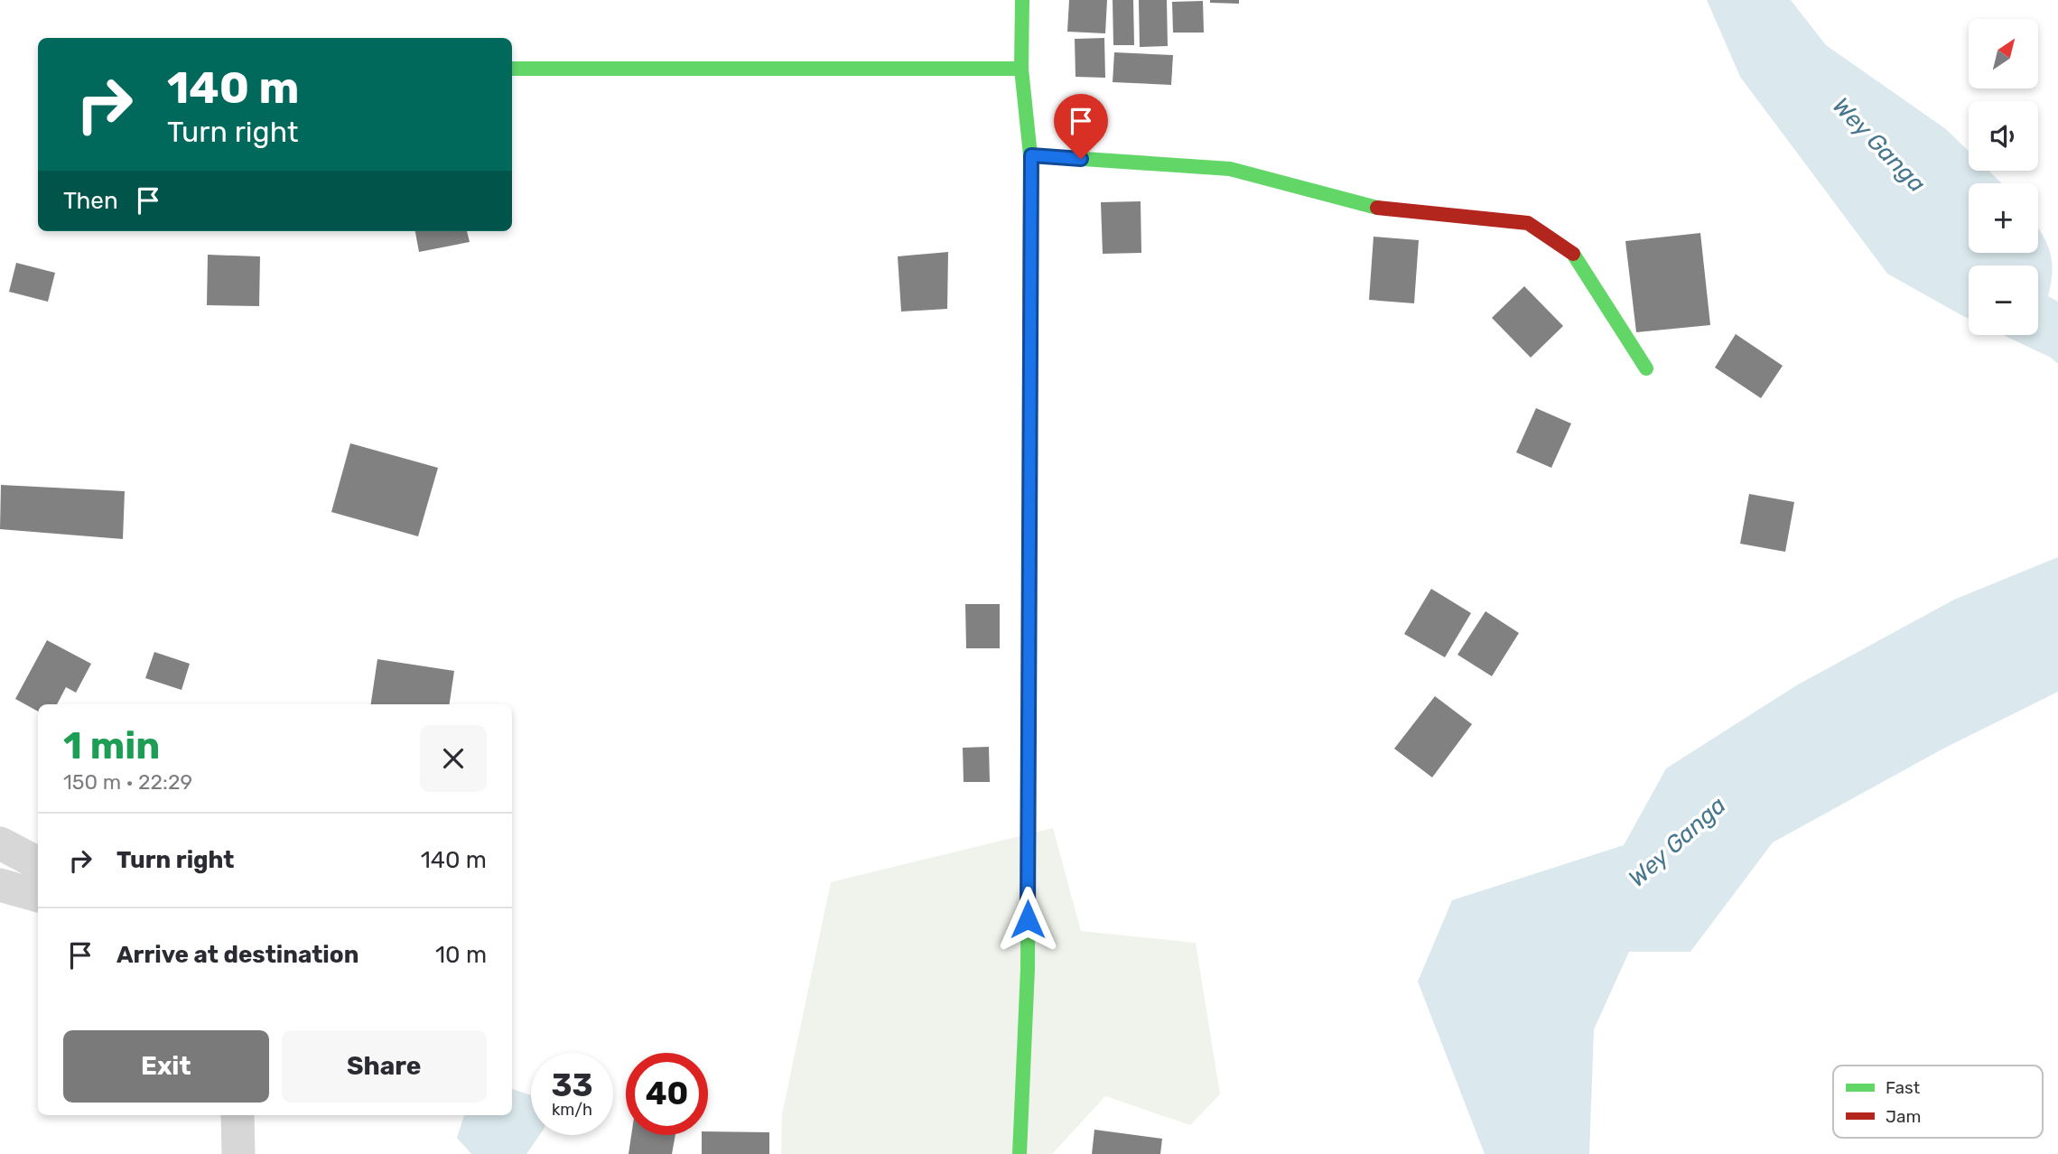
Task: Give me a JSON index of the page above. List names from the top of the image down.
{
  "water": ["Wey Ganga"],
  "legend": ["Fast", "Jam"],
  "north": "top right",
  "page": {
    "map_buttons": ["+", "−"],
    "turn": ["140 m", "Turn right"],
    "then": "Then",
    "heading": ["1 min", "150 m · 22:29"],
    "list": [
      {
        "name": "Turn right",
        "value": "140 m"
      },
      {
        "name": "Arrive at destination",
        "value": "10 m"
      }
    ],
    "buttons": ["Exit", "Share"],
    "speed": "33 km/h",
    "limit": "40"
  }
}
